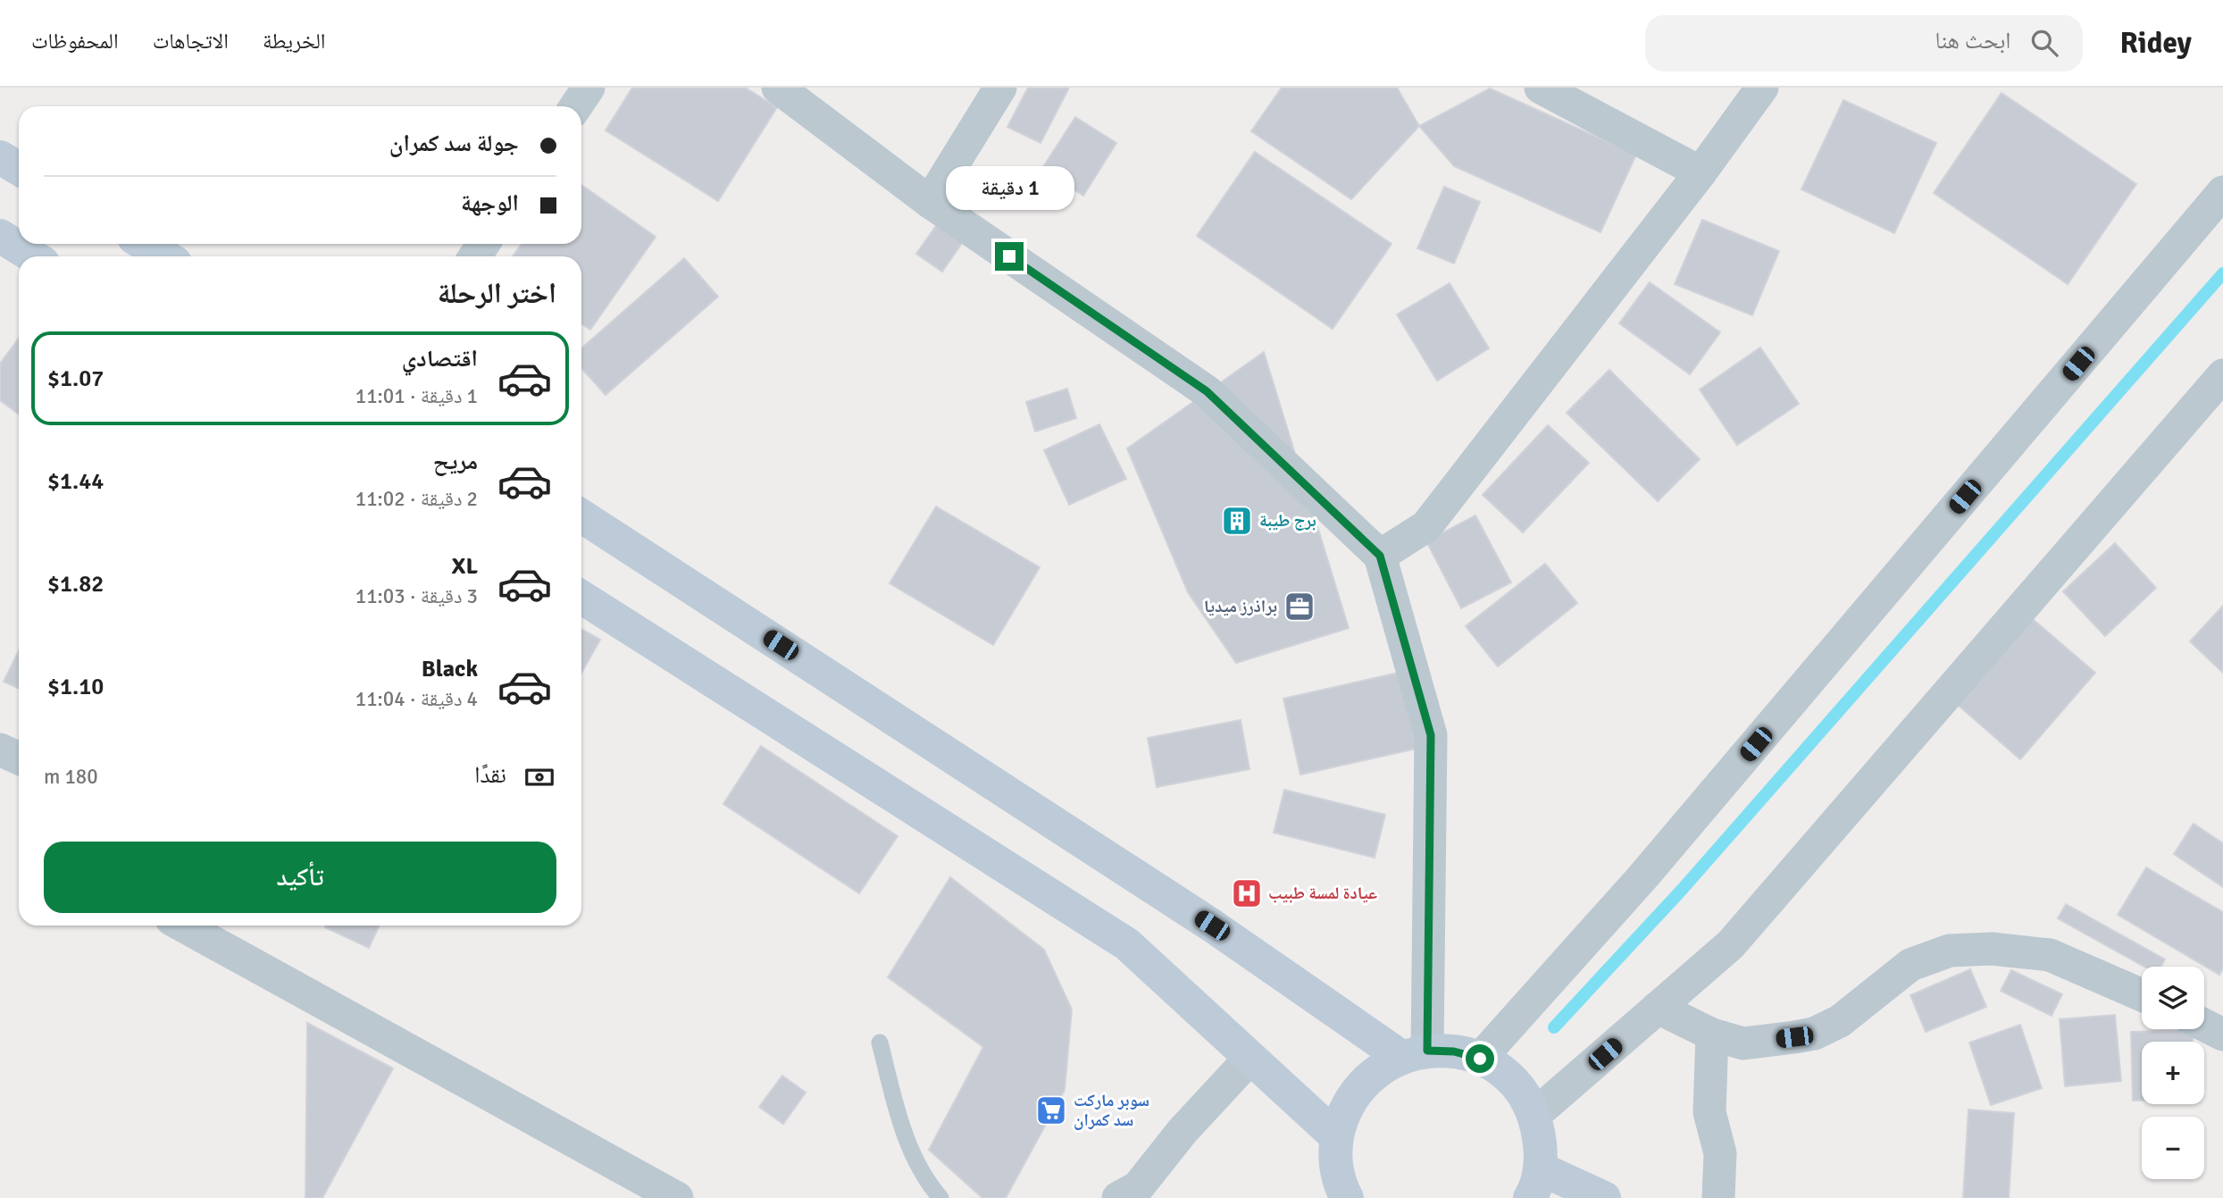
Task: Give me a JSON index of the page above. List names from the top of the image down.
{
  "places": {
    "building": ["برج طيبة"],
    "office": ["براذرز ميديا"],
    "hospital": ["عيادة لمسة طبيب"],
    "supermarket": ["سوبر ماركت سد كمران"]
  },
  "page": {
    "header": "Ridey",
    "search": "ابحث هنا",
    "nav": ["الخريطة", "الاتجاهات", "المحفوظات"],
    "banner": ["جولة سد كمران", "الوجهة"],
    "bubble": "1 دقيقة",
    "heading": "اختر الرحلة",
    "list": [
      {
        "name": "اقتصادي",
        "note": "1 دقيقة · 11:01",
        "value": "$1.07"
      },
      {
        "name": "مريح",
        "note": "2 دقيقة · 11:02",
        "value": "$1.44"
      },
      {
        "name": "XL",
        "note": "3 دقيقة · 11:03",
        "value": "$1.82"
      },
      {
        "name": "Black",
        "note": "4 دقيقة · 11:04",
        "value": "$1.10"
      }
    ],
    "pay": ["نقدًا", "180 m"],
    "buttons": "تأكيد",
    "map_buttons": ["+", "−"]
  }
}
